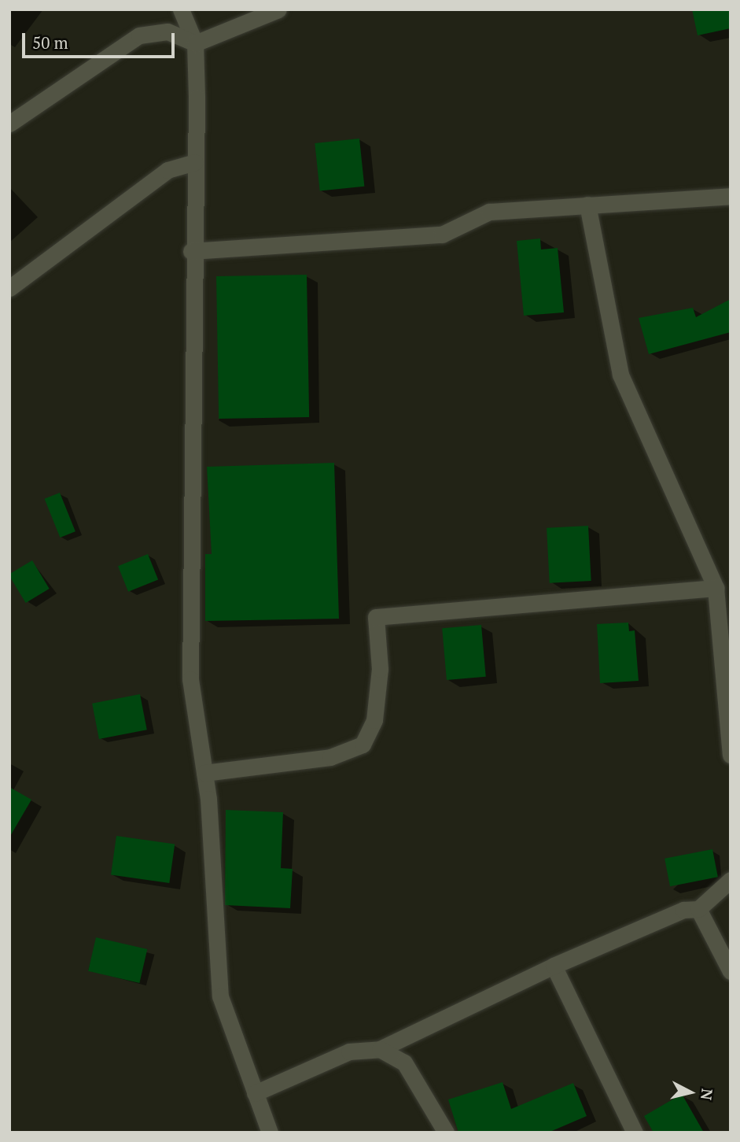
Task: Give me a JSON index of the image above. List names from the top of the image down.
{
  "scale_bar": "50 m",
  "north": "right"
}
